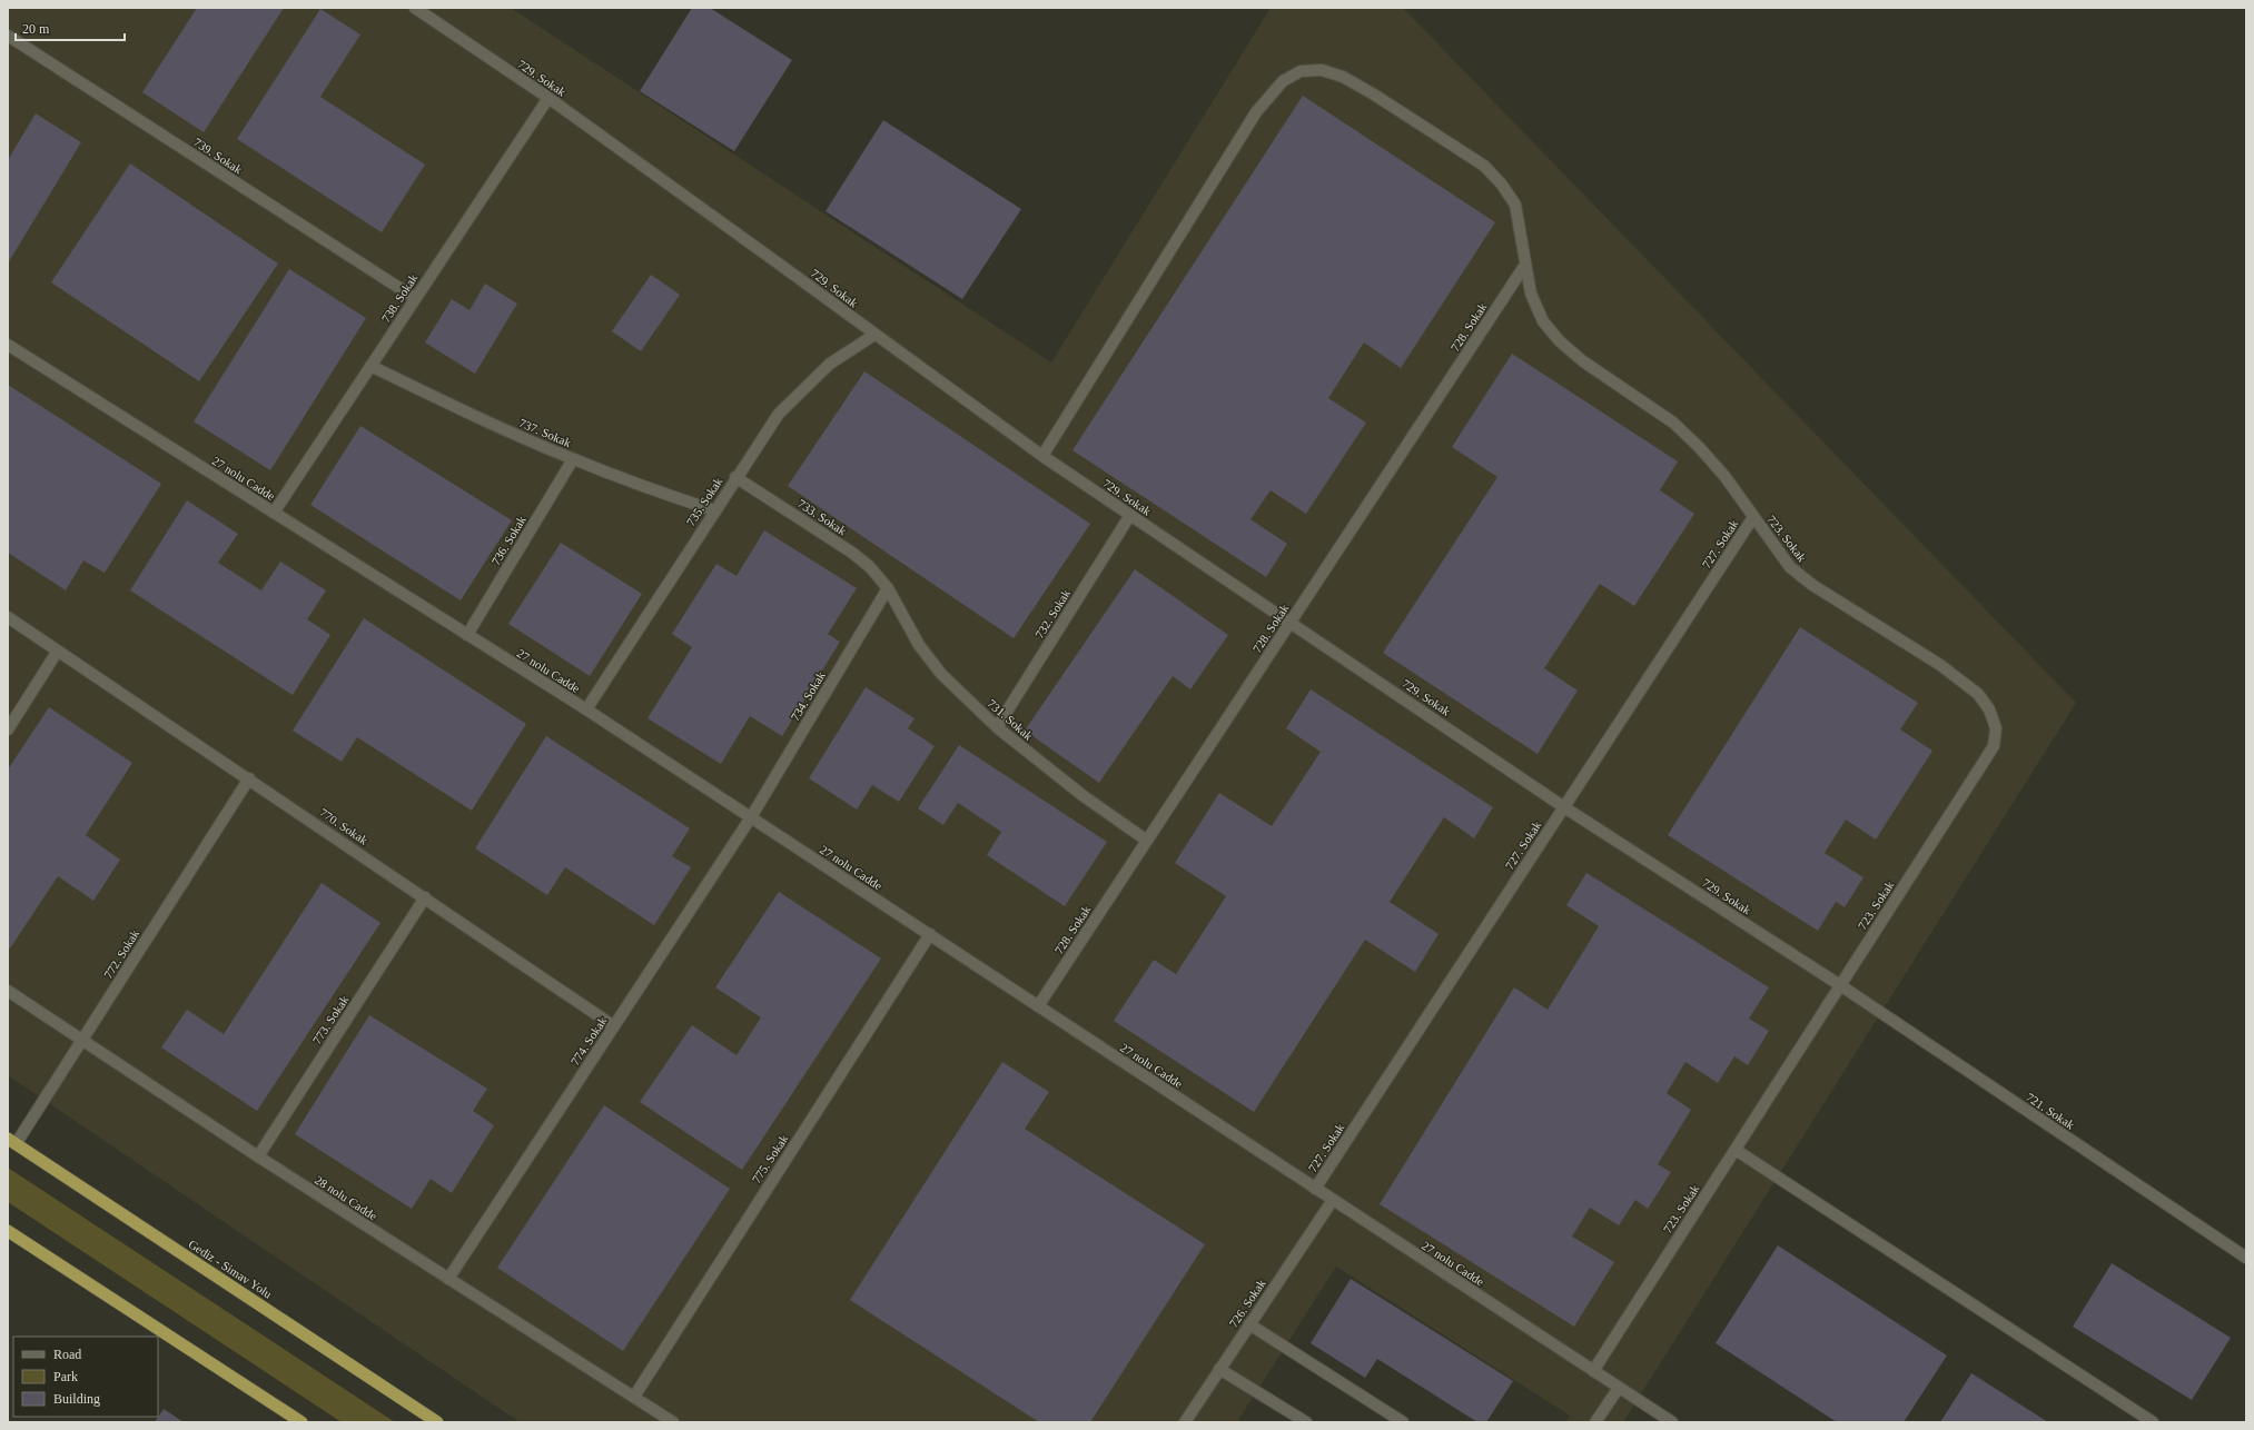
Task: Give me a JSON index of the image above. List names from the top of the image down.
{
  "streets": {
    "highway": ["Gediz - Simav Yolu"],
    "street": [
      "729. Sokak",
      "739. Sokak",
      "738. Sokak",
      "728. Sokak",
      "737. Sokak",
      "27 nolu Cadde",
      "735. Sokak",
      "733. Sokak",
      "723. Sokak",
      "736. Sokak",
      "727. Sokak",
      "732. Sokak",
      "734. Sokak",
      "731. Sokak",
      "770. Sokak",
      "772. Sokak",
      "773. Sokak",
      "774. Sokak",
      "721. Sokak",
      "775. Sokak",
      "28 nolu Cadde",
      "726. Sokak"
    ]
  },
  "crossings": [
    ["729. Sokak", "738. Sokak"],
    ["729. Sokak", "728. Sokak"],
    ["729. Sokak", "735. Sokak"],
    ["729. Sokak", "723. Sokak"],
    ["729. Sokak", "727. Sokak"],
    ["729. Sokak", "732. Sokak"],
    ["729. Sokak", "721. Sokak"],
    ["739. Sokak", "738. Sokak"],
    ["738. Sokak", "737. Sokak"],
    ["738. Sokak", "27 nolu Cadde"],
    ["728. Sokak", "27 nolu Cadde"],
    ["728. Sokak", "723. Sokak"],
    ["728. Sokak", "731. Sokak"],
    ["737. Sokak", "735. Sokak"],
    ["737. Sokak", "736. Sokak"],
    ["27 nolu Cadde", "735. Sokak"],
    ["27 nolu Cadde", "723. Sokak"],
    ["27 nolu Cadde", "736. Sokak"],
    ["27 nolu Cadde", "727. Sokak"],
    ["27 nolu Cadde", "734. Sokak"],
    ["27 nolu Cadde", "774. Sokak"],
    ["27 nolu Cadde", "775. Sokak"],
    ["27 nolu Cadde", "726. Sokak"],
    ["735. Sokak", "733. Sokak"],
    ["733. Sokak", "734. Sokak"],
    ["733. Sokak", "731. Sokak"],
    ["723. Sokak", "727. Sokak"],
    ["723. Sokak", "721. Sokak"],
    ["732. Sokak", "731. Sokak"],
    ["734. Sokak", "731. Sokak"],
    ["734. Sokak", "774. Sokak"],
    ["770. Sokak", "772. Sokak"],
    ["770. Sokak", "773. Sokak"],
    ["770. Sokak", "774. Sokak"],
    ["772. Sokak", "28 nolu Cadde"],
    ["772. Sokak", "Gediz - Simav Yolu"],
    ["773. Sokak", "28 nolu Cadde"],
    ["774. Sokak", "28 nolu Cadde"],
    ["775. Sokak", "28 nolu Cadde"]
  ],
  "legend": ["Road", "Park", "Building"],
  "scale_bar": "20 m"
}
